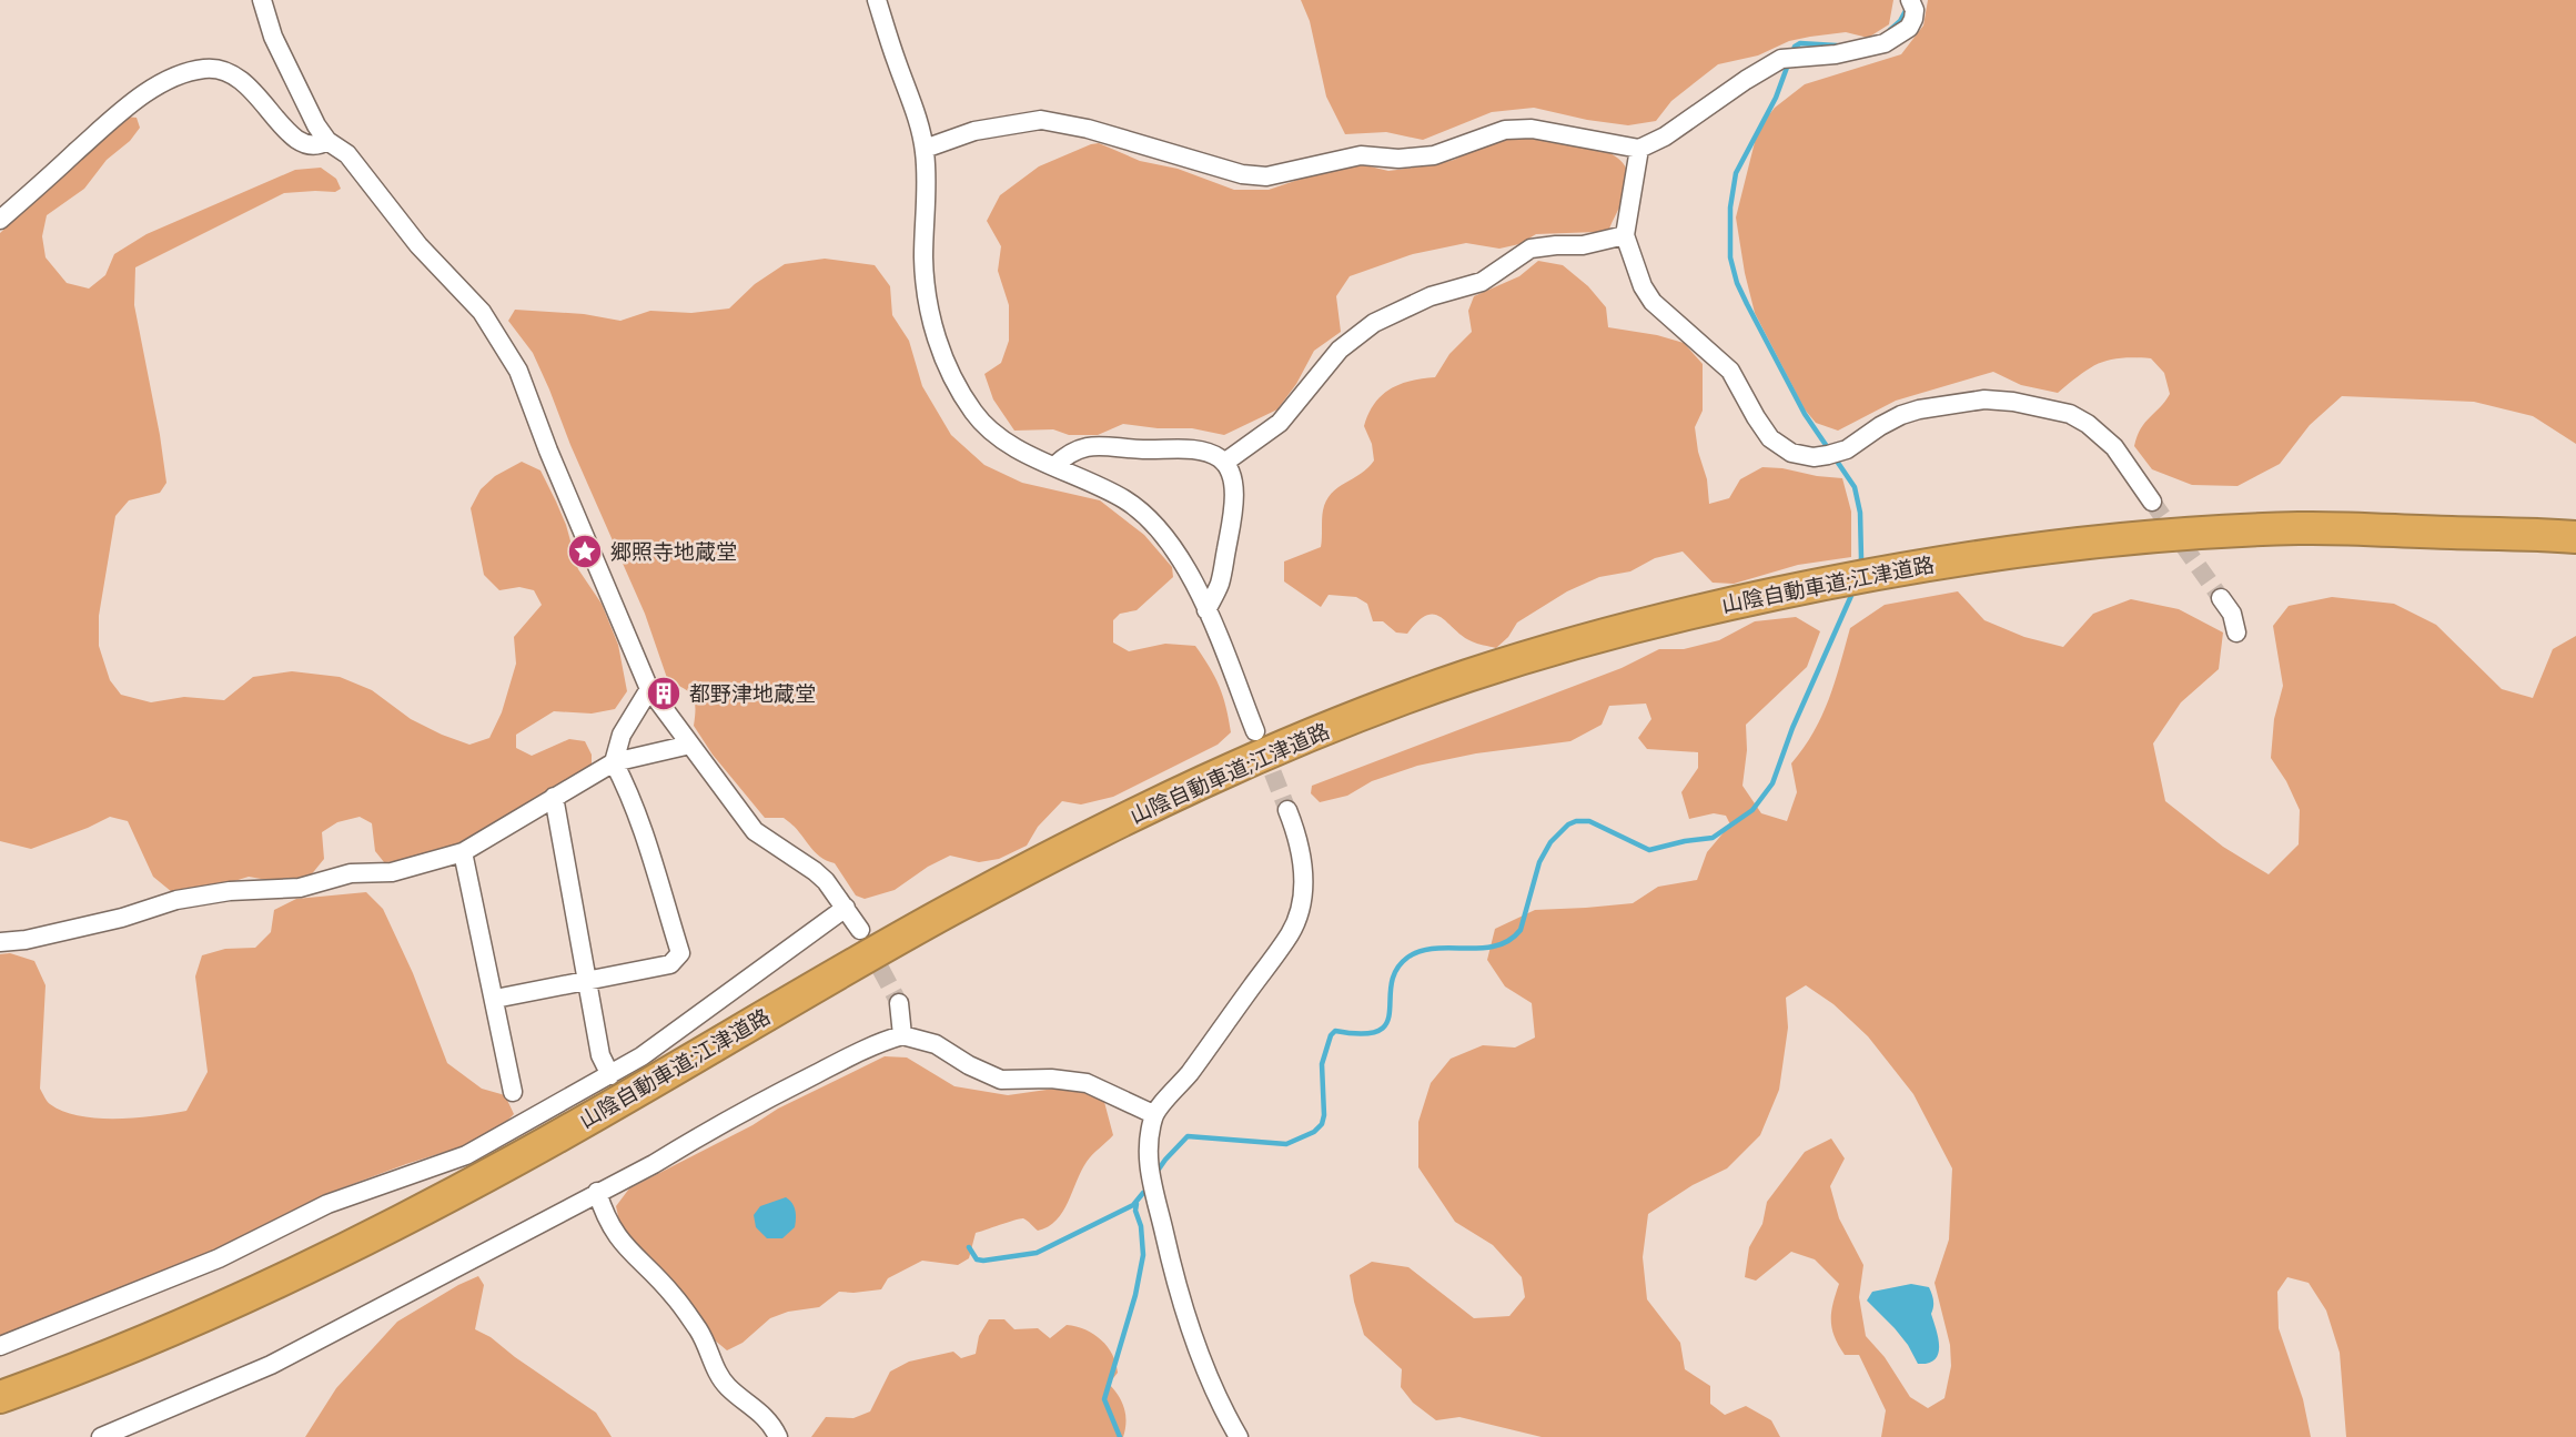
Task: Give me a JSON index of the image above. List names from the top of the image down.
{
  "streets": {
    "highway": ["山陰自動車道;江津道路"]
  },
  "places": {
    "place": ["郷照寺地蔵堂"],
    "building": ["都野津地蔵堂"]
  }
}
